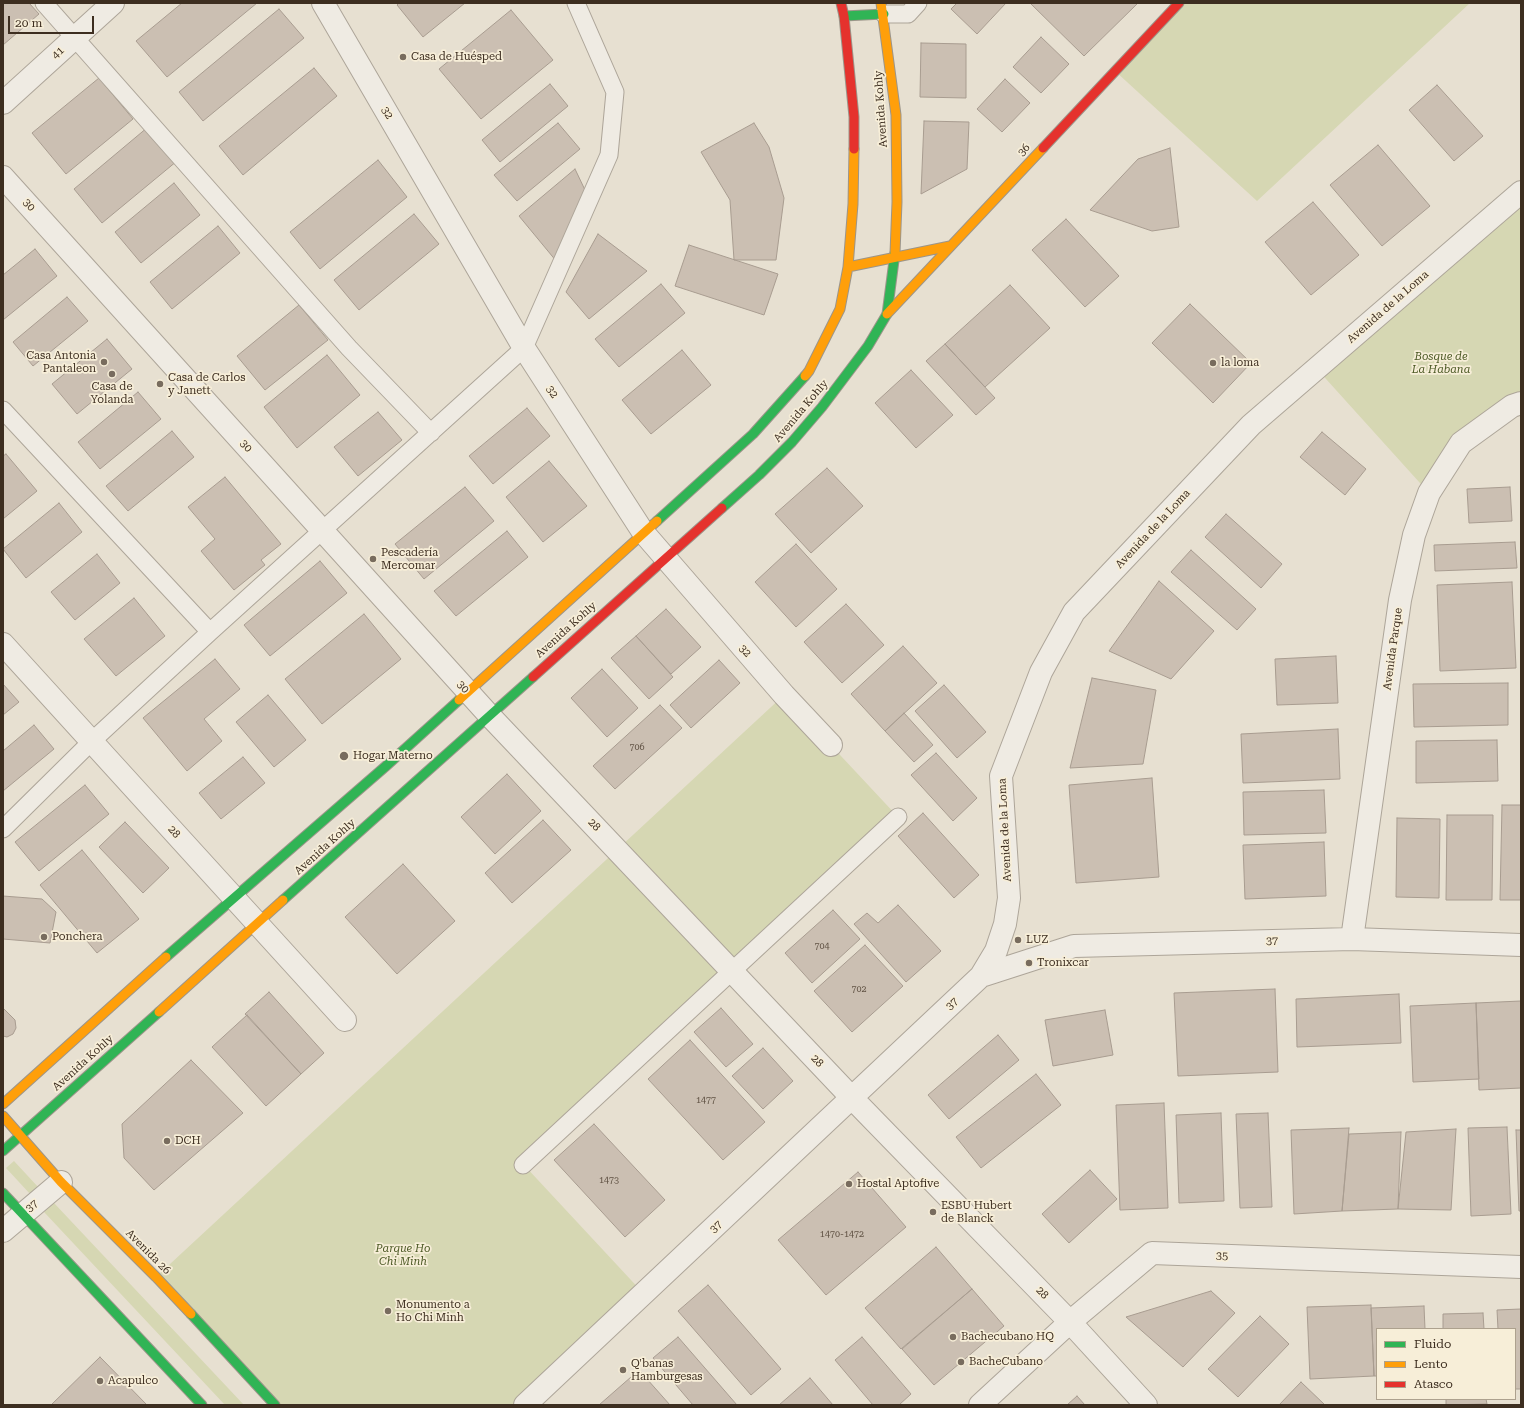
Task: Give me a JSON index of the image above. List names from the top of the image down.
{
  "streets": {
    "street": [
      "41",
      "Avenida Kohly",
      "32",
      "36",
      "30",
      "Avenida de la Loma",
      "Avenida Parque",
      "28",
      "37",
      "Avenida 26",
      "35"
    ]
  },
  "crossings": [
    ["Avenida Kohly", "32"],
    ["Avenida Kohly", "36"],
    ["Avenida Kohly", "30"],
    ["Avenida Kohly", "28"],
    ["Avenida Kohly", "Avenida 26"],
    ["30", "28"],
    ["Avenida de la Loma", "37"],
    ["Avenida Parque", "37"],
    ["28", "37"],
    ["28", "35"],
    ["37", "Avenida 26"]
  ],
  "parks": ["Bosque de La Habana", "Parque Ho Chi Minh"],
  "places": [
    "Casa de Huésped",
    "Casa Antonia Pantaleon",
    "la loma",
    "Casa de Yolanda",
    "Casa de Carlos y Janett",
    "Pescadería Mercomar",
    "Hogar Materno",
    "Ponchera",
    "LUZ",
    "Tronixcar",
    "DCH",
    "Hostal Aptofive",
    "ESBU Hubert de Blanck",
    "Monumento a Ho Chi Minh",
    "Bachecubano HQ",
    "BacheCubano",
    "Q'banas Hamburgesas",
    "Acapulco"
  ],
  "house_numbers": [
    "706",
    "704",
    "702",
    "1477",
    "1473",
    "1470-1472"
  ],
  "legend": ["Fluido", "Lento", "Atasco"],
  "scale_bar": "20 m"
}
